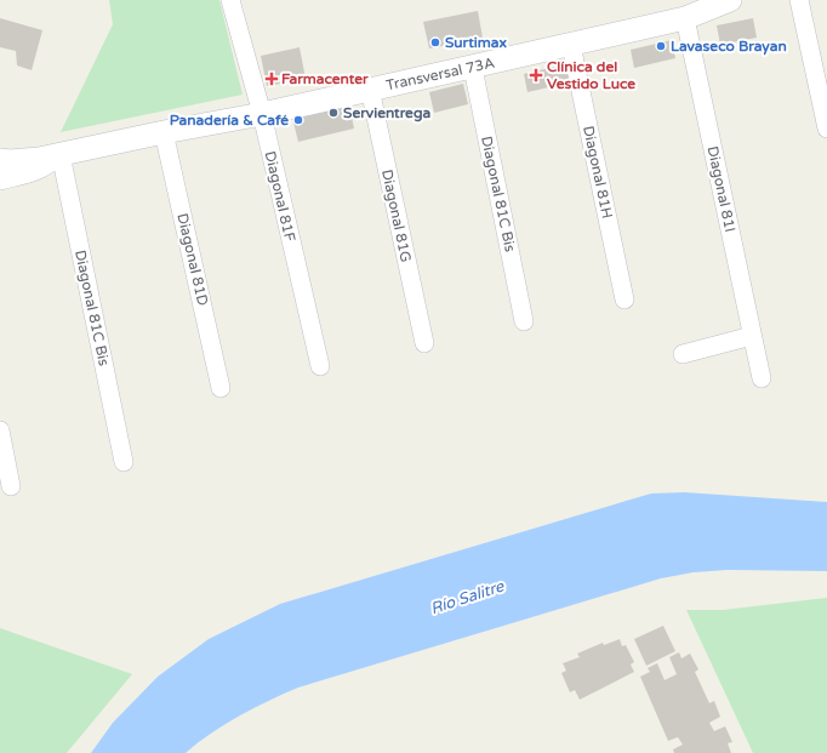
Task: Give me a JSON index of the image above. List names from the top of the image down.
{
  "streets": {
    "street": [
      "Transversal 73A",
      "Diagonal 81H",
      "Diagonal 81I",
      "Diagonal 81C Bis",
      "Diagonal 81F",
      "Diagonal 81G",
      "Diagonal 81D"
    ]
  },
  "crossings": [
    ["Transversal 73A", "Diagonal 81H"],
    ["Transversal 73A", "Diagonal 81I"],
    ["Transversal 73A", "Diagonal 81C Bis"],
    ["Transversal 73A", "Diagonal 81F"],
    ["Transversal 73A", "Diagonal 81G"],
    ["Transversal 73A", "Diagonal 81D"]
  ],
  "water": ["Río Salitre"],
  "places": {
    "other": [
      "Surtimax",
      "Lavaseco Brayan",
      "Servientrega",
      "Panadería & Café"
    ],
    "health": ["Clínica del Vestido Luce", "Farmacenter"]
  }
}
